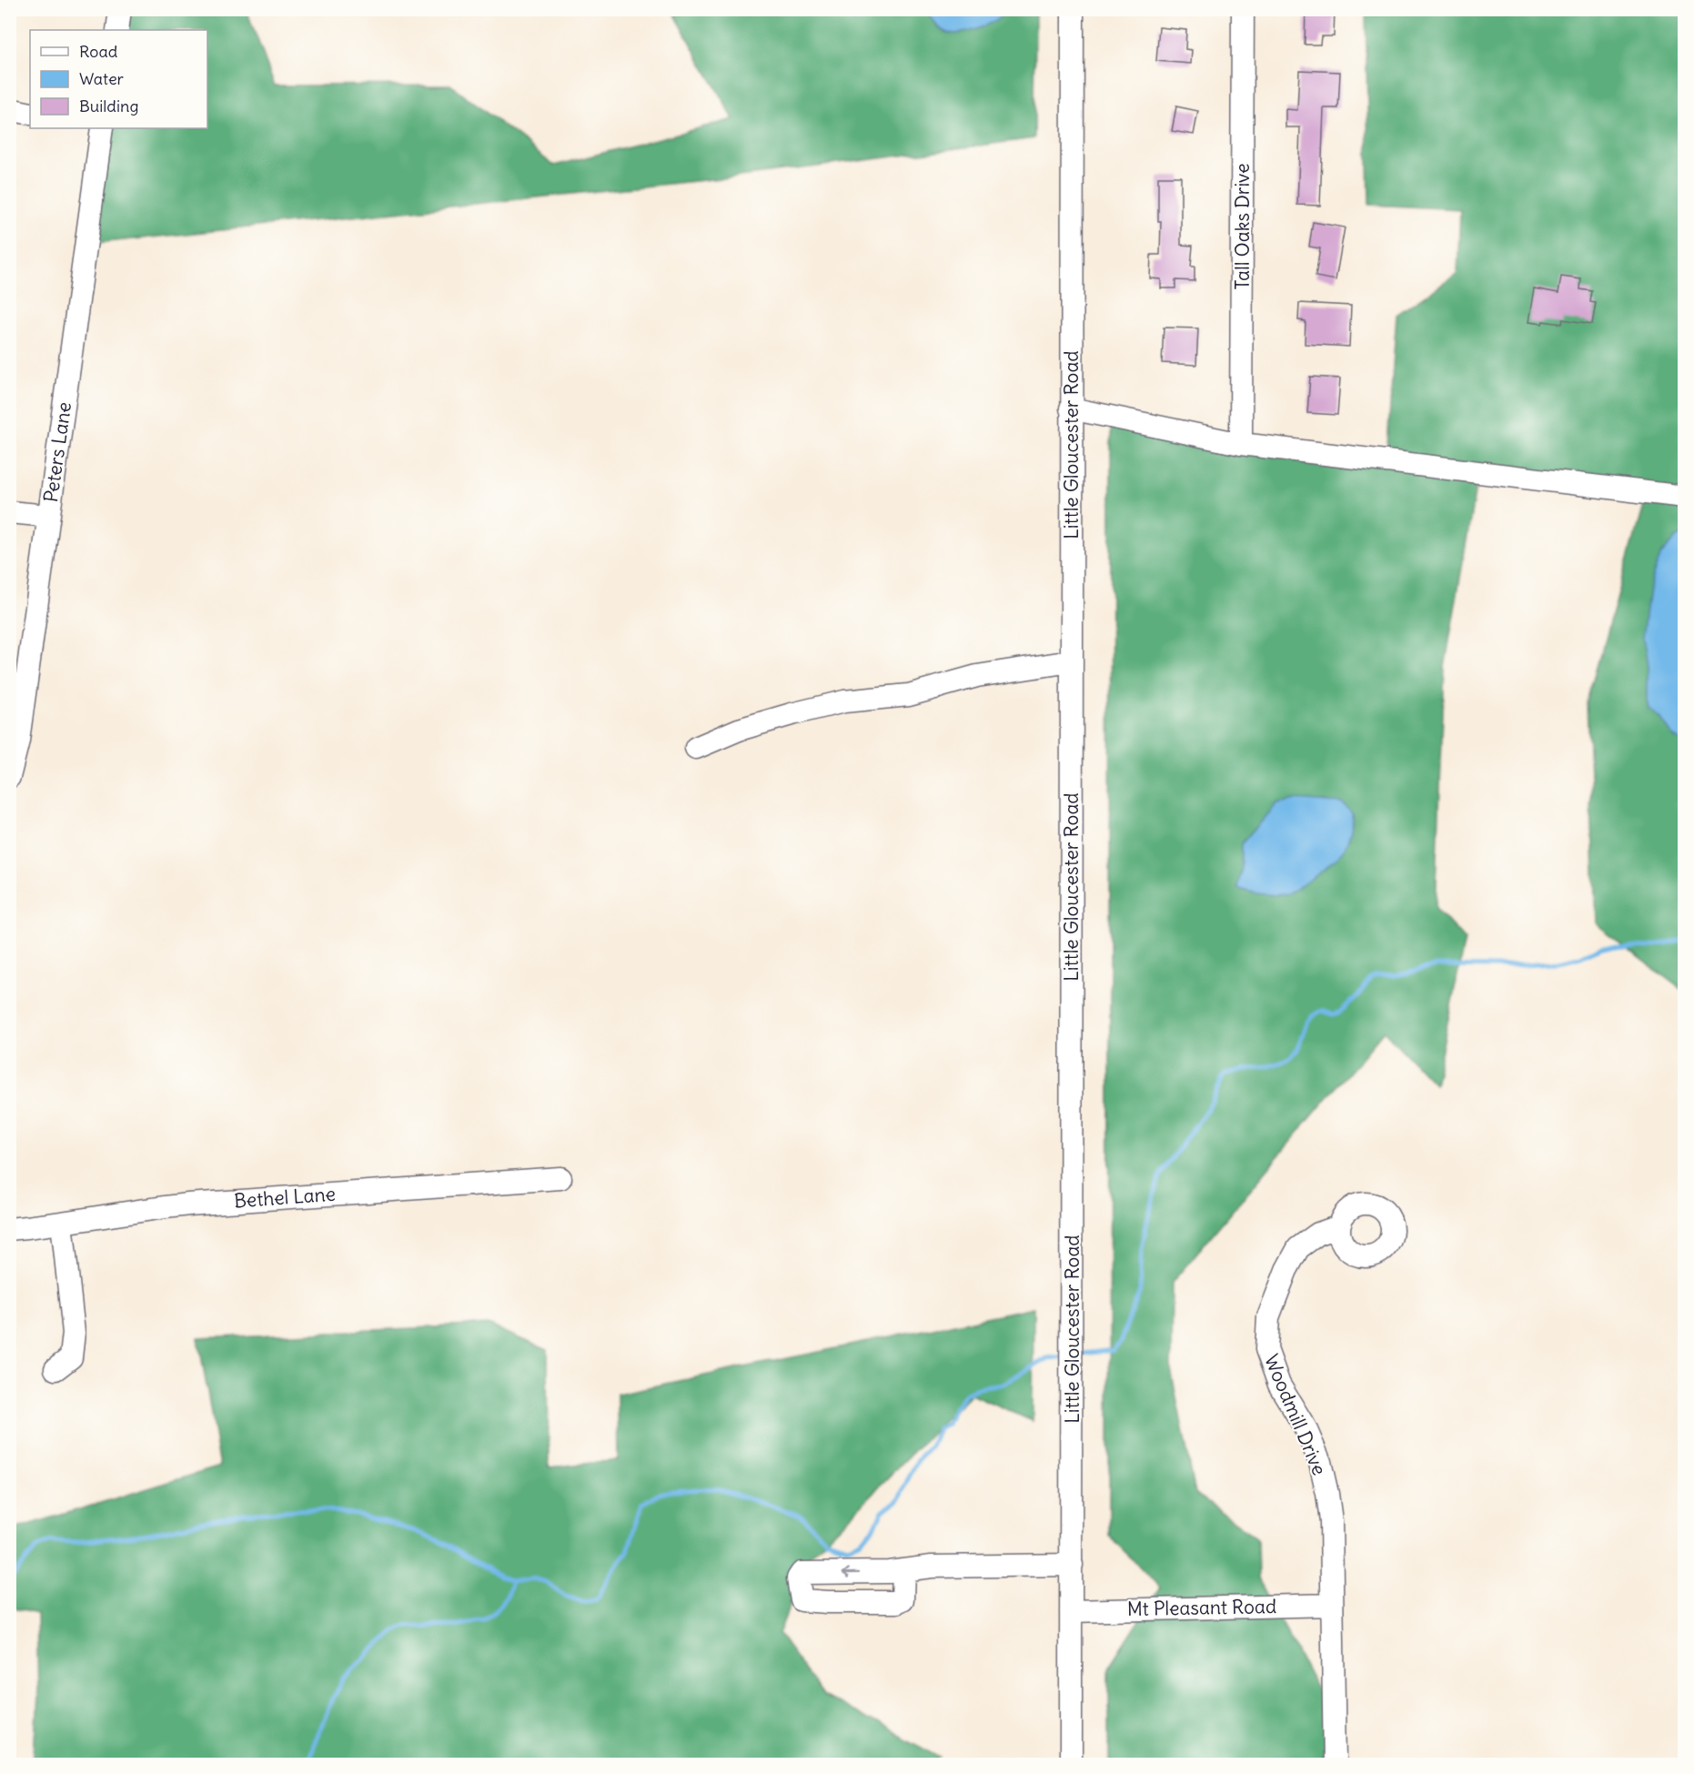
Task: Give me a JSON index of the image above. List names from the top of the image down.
{
  "streets": {
    "street": [
      "Tall Oaks Drive",
      "Little Gloucester Road",
      "Peters Lane",
      "Bethel Lane",
      "Woodmill Drive",
      "Mt Pleasant Road"
    ]
  },
  "crossings": [
    ["Little Gloucester Road", "Mt Pleasant Road"],
    ["Woodmill Drive", "Mt Pleasant Road"]
  ],
  "legend": ["Road", "Water", "Building"]
}
